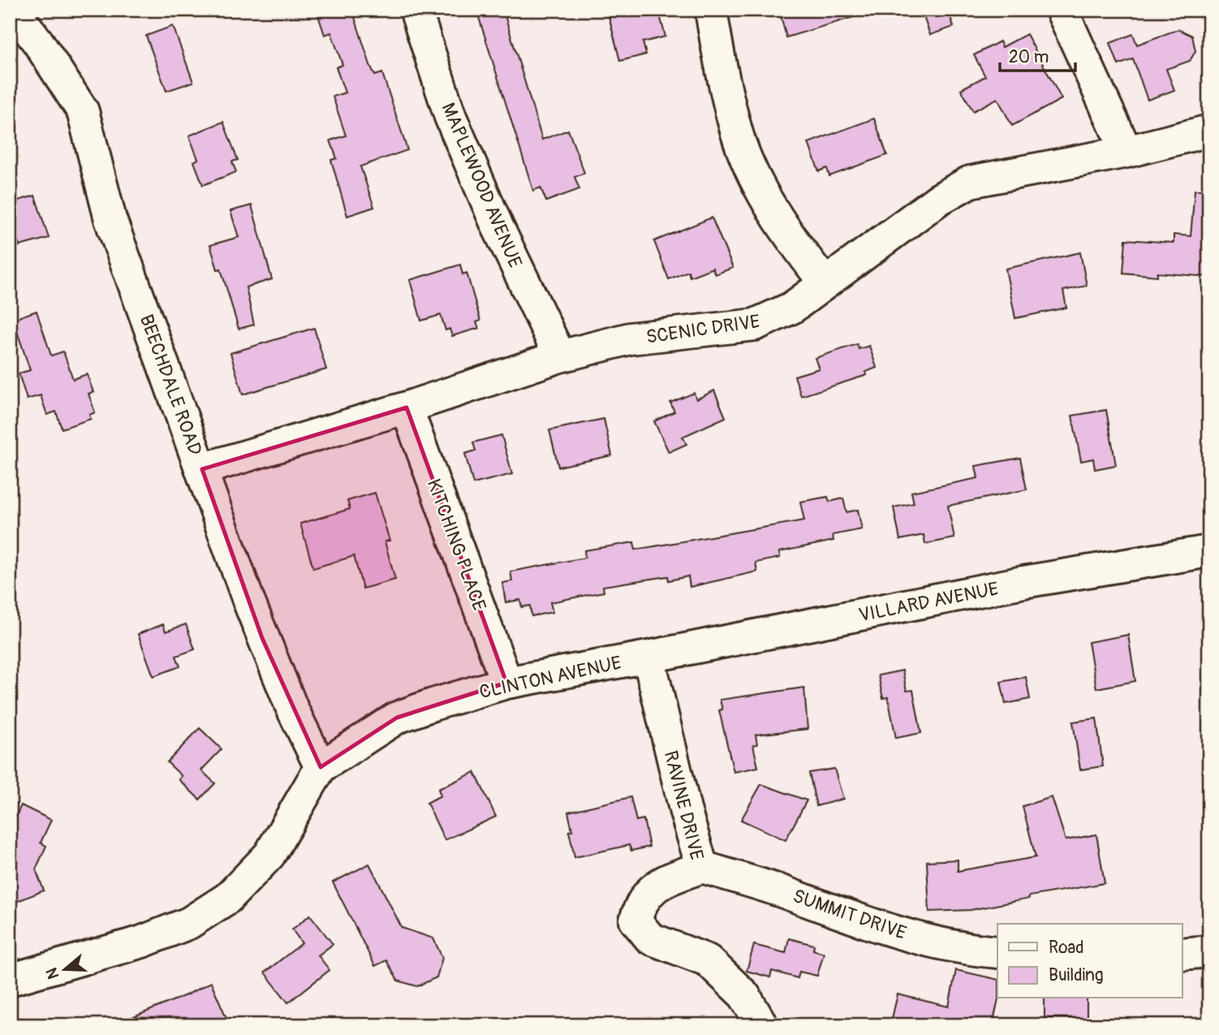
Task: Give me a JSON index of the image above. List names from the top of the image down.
{
  "streets": {
    "street": [
      "MAPLEWOOD AVENUE",
      "SCENIC DRIVE",
      "BEECHDALE ROAD",
      "KITCHING PLACE",
      "VILLARD AVENUE",
      "CLINTON AVENUE",
      "RAVINE DRIVE",
      "SUMMIT DRIVE"
    ]
  },
  "crossings": [
    ["MAPLEWOOD AVENUE", "SCENIC DRIVE"],
    ["SCENIC DRIVE", "BEECHDALE ROAD"],
    ["SCENIC DRIVE", "KITCHING PLACE"],
    ["BEECHDALE ROAD", "CLINTON AVENUE"],
    ["KITCHING PLACE", "CLINTON AVENUE"],
    ["VILLARD AVENUE", "CLINTON AVENUE"],
    ["VILLARD AVENUE", "RAVINE DRIVE"],
    ["CLINTON AVENUE", "RAVINE DRIVE"],
    ["RAVINE DRIVE", "SUMMIT DRIVE"]
  ],
  "legend": ["Road", "Building"],
  "scale_bar": "20 m",
  "north": "left"
}
